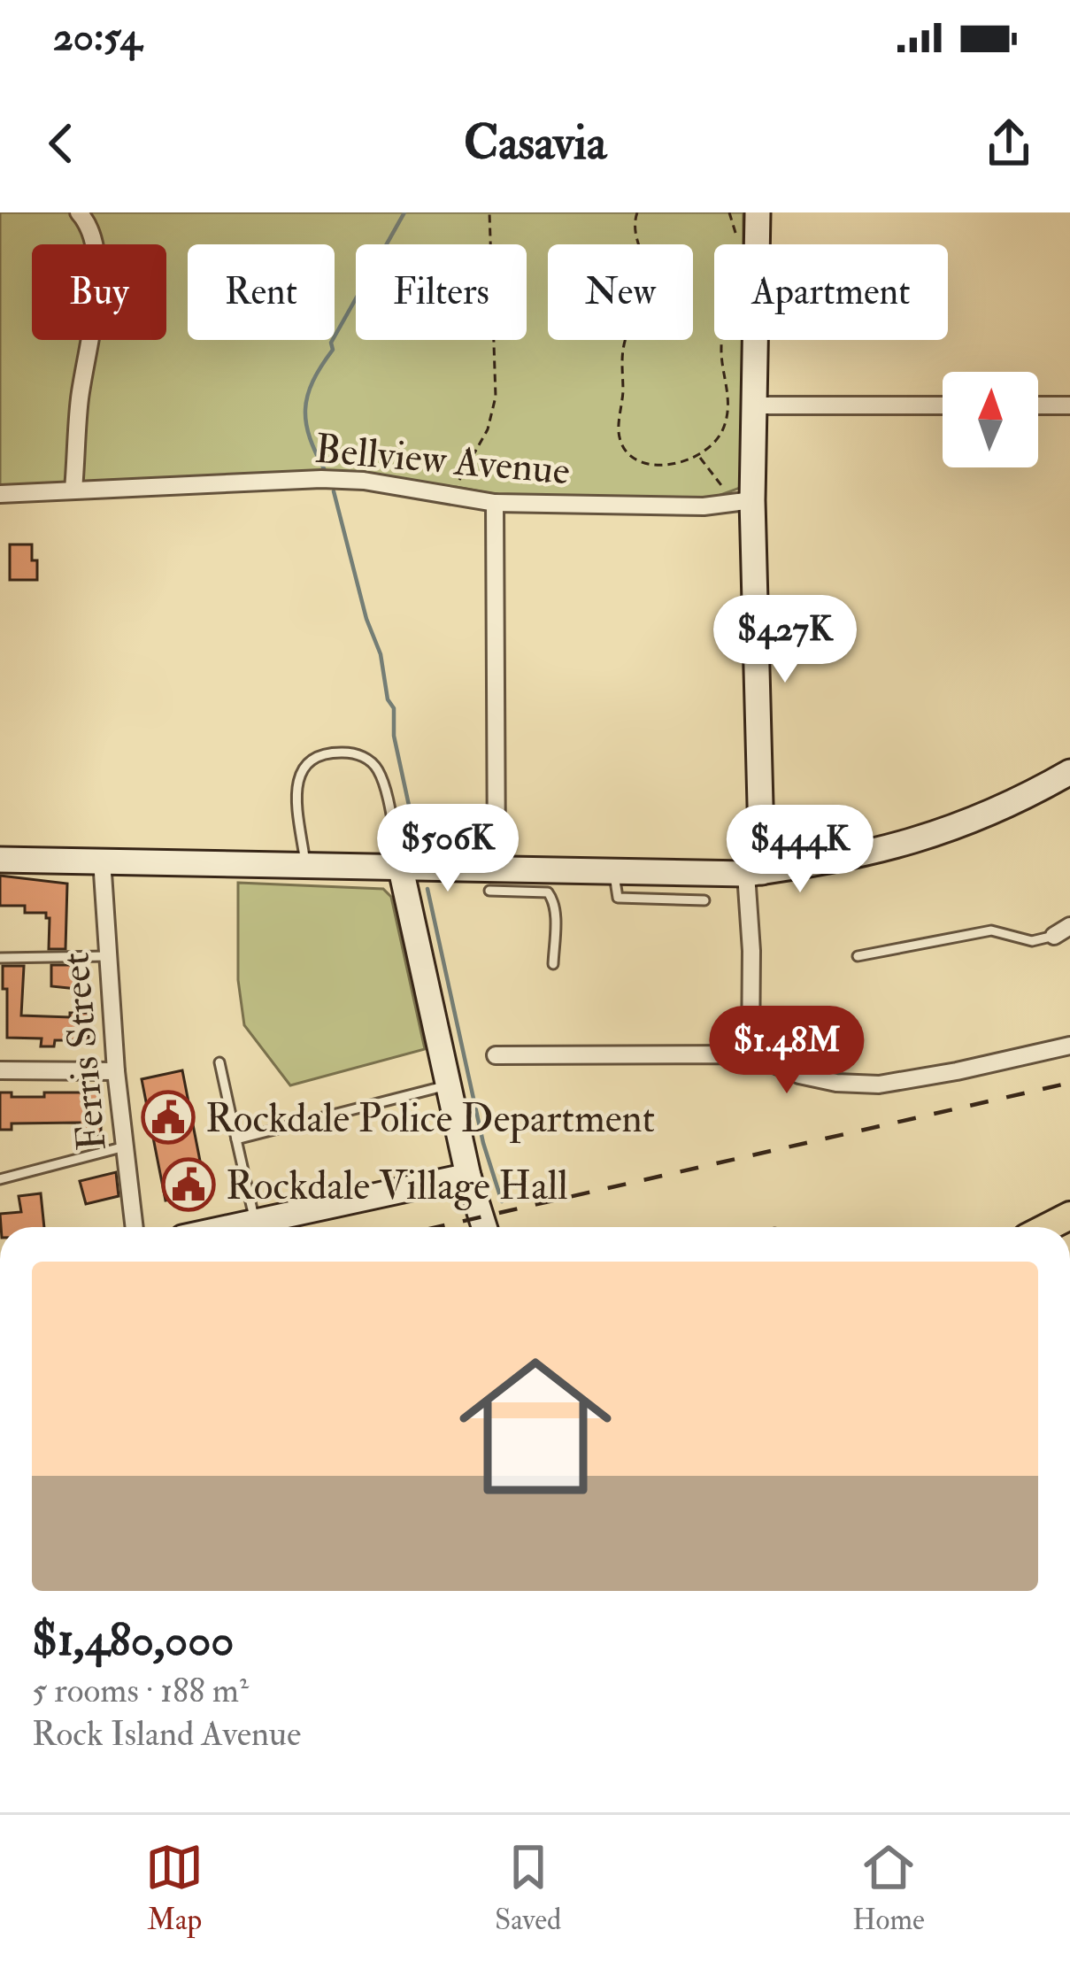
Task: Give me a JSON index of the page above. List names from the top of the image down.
{
  "streets": {
    "street": ["Bellview Avenue", "Ferris Street"]
  },
  "places": {
    "public building": ["Rockdale Police Department", "Rockdale Village Hall"]
  },
  "north": "top",
  "page": {
    "status": "20:54",
    "header": "Casavia",
    "chip": [
      "Buy",
      "Rent",
      "Filters",
      "New",
      "Apartment"
    ],
    "price": [
      "$427K",
      "$506K",
      "$444K",
      "$1.48M"
    ],
    "list": [
      {
        "name": "$1,480,000",
        "note": "5 rooms · 188 m² · Rock Island Avenue"
      }
    ],
    "tabs": ["Map", "Saved", "Home"]
  }
}
